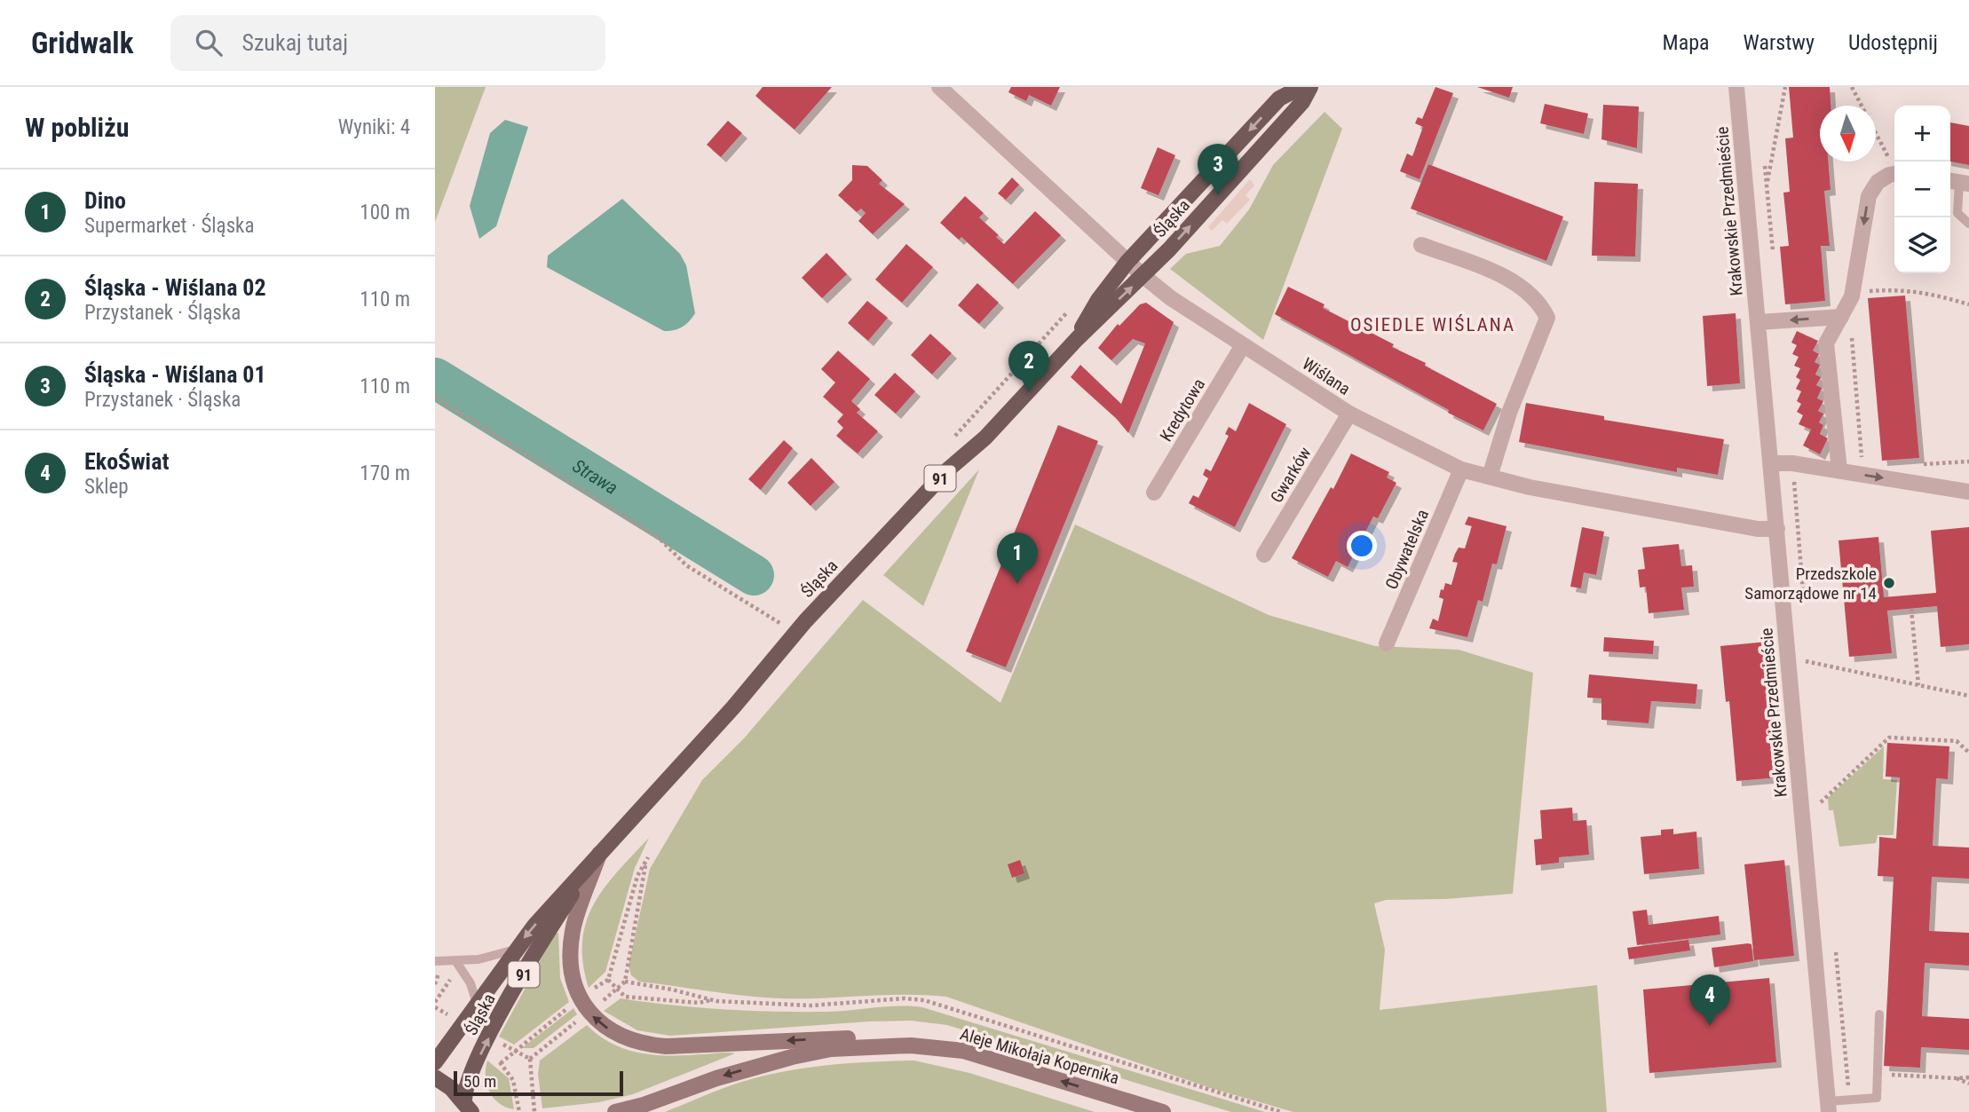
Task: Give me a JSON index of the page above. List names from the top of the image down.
{
  "streets": {
    "main road": ["Śląska", "91", "Aleje Mikołaja Kopernika"],
    "street": [
      "Krakowskie Przedmieście",
      "Wiślana",
      "Kredytowa",
      "Gwarków",
      "Obywatelska"
    ]
  },
  "crossings": [
    ["Krakowskie Przedmieście", "Wiślana"],
    ["Śląska", "Wiślana"],
    ["Śląska", "91"],
    ["Wiślana", "Kredytowa"],
    ["Wiślana", "Gwarków"],
    ["Wiślana", "Obywatelska"]
  ],
  "districts": ["OSIEDLE WIŚLANA"],
  "water": ["Strawa"],
  "places": ["Przedszkole Samorządowe nr 14"],
  "scale_bar": "50 m",
  "north": "bottom",
  "page": {
    "header": "Gridwalk",
    "search": "Szukaj tutaj",
    "nav": ["Mapa", "Warstwy", "Udostępnij"],
    "heading": ["W pobliżu", "Wyniki: 4"],
    "map_buttons": ["+", "−"],
    "pins": [
      "3",
      "2",
      "1",
      "4"
    ],
    "list": [
      {
        "mark": "1",
        "name": "Dino",
        "note": "Supermarket · Śląska",
        "value": "100 m"
      },
      {
        "mark": "2",
        "name": "Śląska - Wiślana 02",
        "note": "Przystanek · Śląska",
        "value": "110 m"
      },
      {
        "mark": "3",
        "name": "Śląska - Wiślana 01",
        "note": "Przystanek · Śląska",
        "value": "110 m"
      },
      {
        "mark": "4",
        "name": "EkoŚwiat",
        "note": "Sklep",
        "value": "170 m"
      }
    ],
    "scale": "50 m"
  }
}
